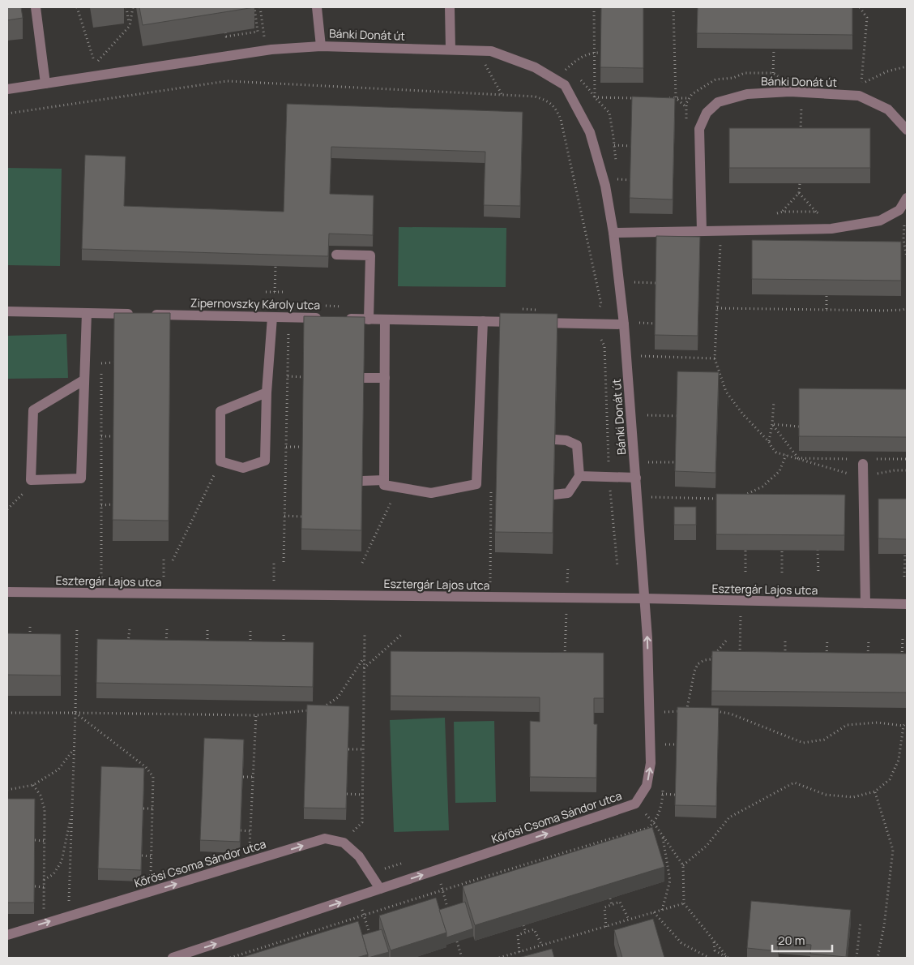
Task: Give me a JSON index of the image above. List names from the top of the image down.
{
  "streets": {
    "street": [
      "Bánki Donát út",
      "Zipernovszky Károly utca",
      "Esztergár Lajos utca",
      "Kőrösi Csoma Sándor utca"
    ]
  },
  "crossings": [
    ["Bánki Donát út", "Esztergár Lajos utca"],
    ["Bánki Donát út", "Kőrösi Csoma Sándor utca"],
    ["Esztergár Lajos utca", "Kőrösi Csoma Sándor utca"]
  ],
  "one_way": ["Kőrösi Csoma Sándor utca"],
  "scale_bar": "20 m"
}
